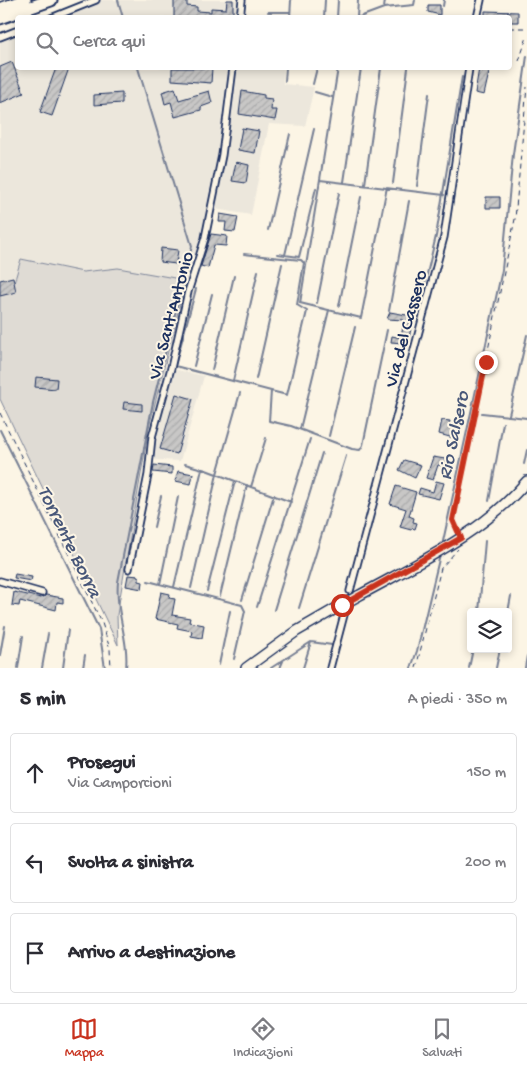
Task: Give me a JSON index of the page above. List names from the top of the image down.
{
  "streets": {
    "street": ["Via Sant'Antonio", "Via del Cassero"]
  },
  "water": ["Rio Salsero", "Torrente Borra"],
  "page": {
    "search": "Cerca qui",
    "heading": ["5 min", "A piedi · 350 m"],
    "list": [
      ["Prosegui", "Via Camporcioni", "150 m"],
      ["Svolta a sinistra", "200 m"],
      "Arrivo a destinazione"
    ],
    "nav": ["Mappa", "Indicazioni", "Salvati"]
  }
}
